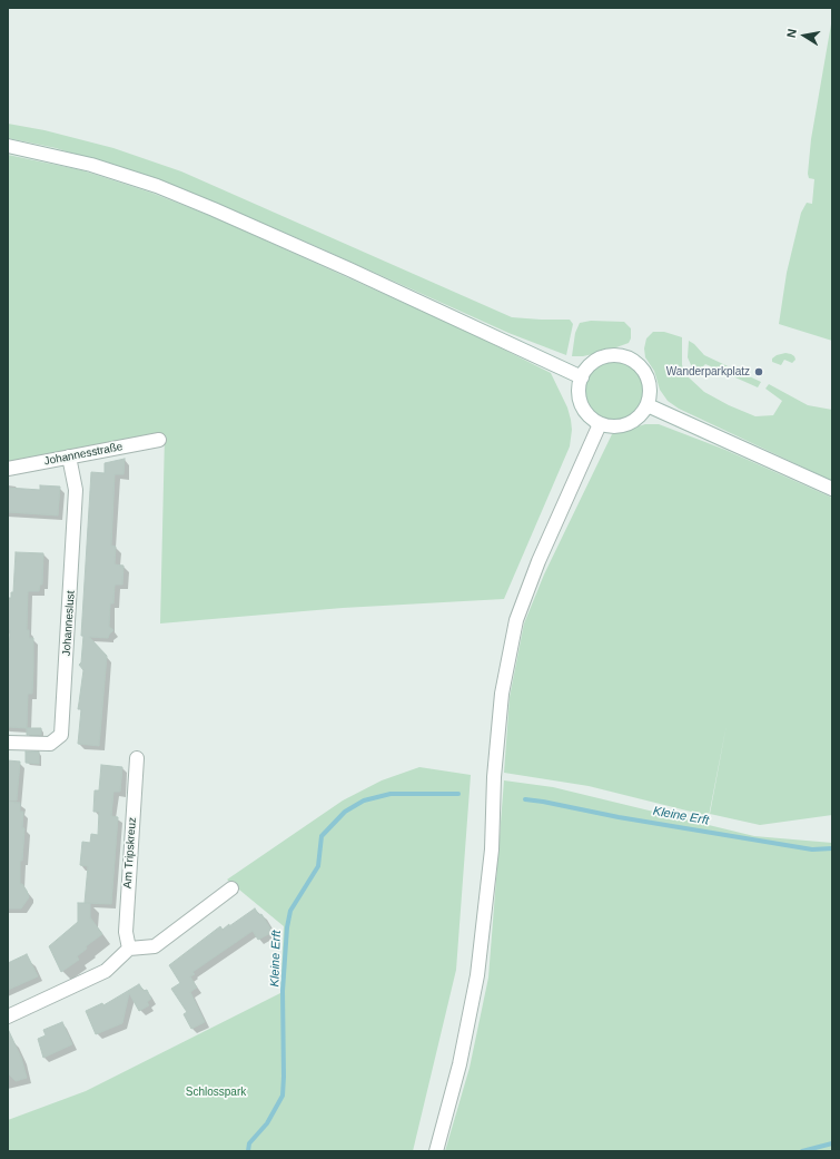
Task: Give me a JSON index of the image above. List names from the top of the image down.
{
  "streets": {
    "street": ["Johannesstraße", "Johanneslust", "Am Tripskreuz"]
  },
  "crossings": [
    ["Johannesstraße", "Johanneslust"]
  ],
  "water": ["Kleine Erft"],
  "parks": ["Schlosspark"],
  "places": ["Wanderparkplatz"],
  "north": "left"
}
